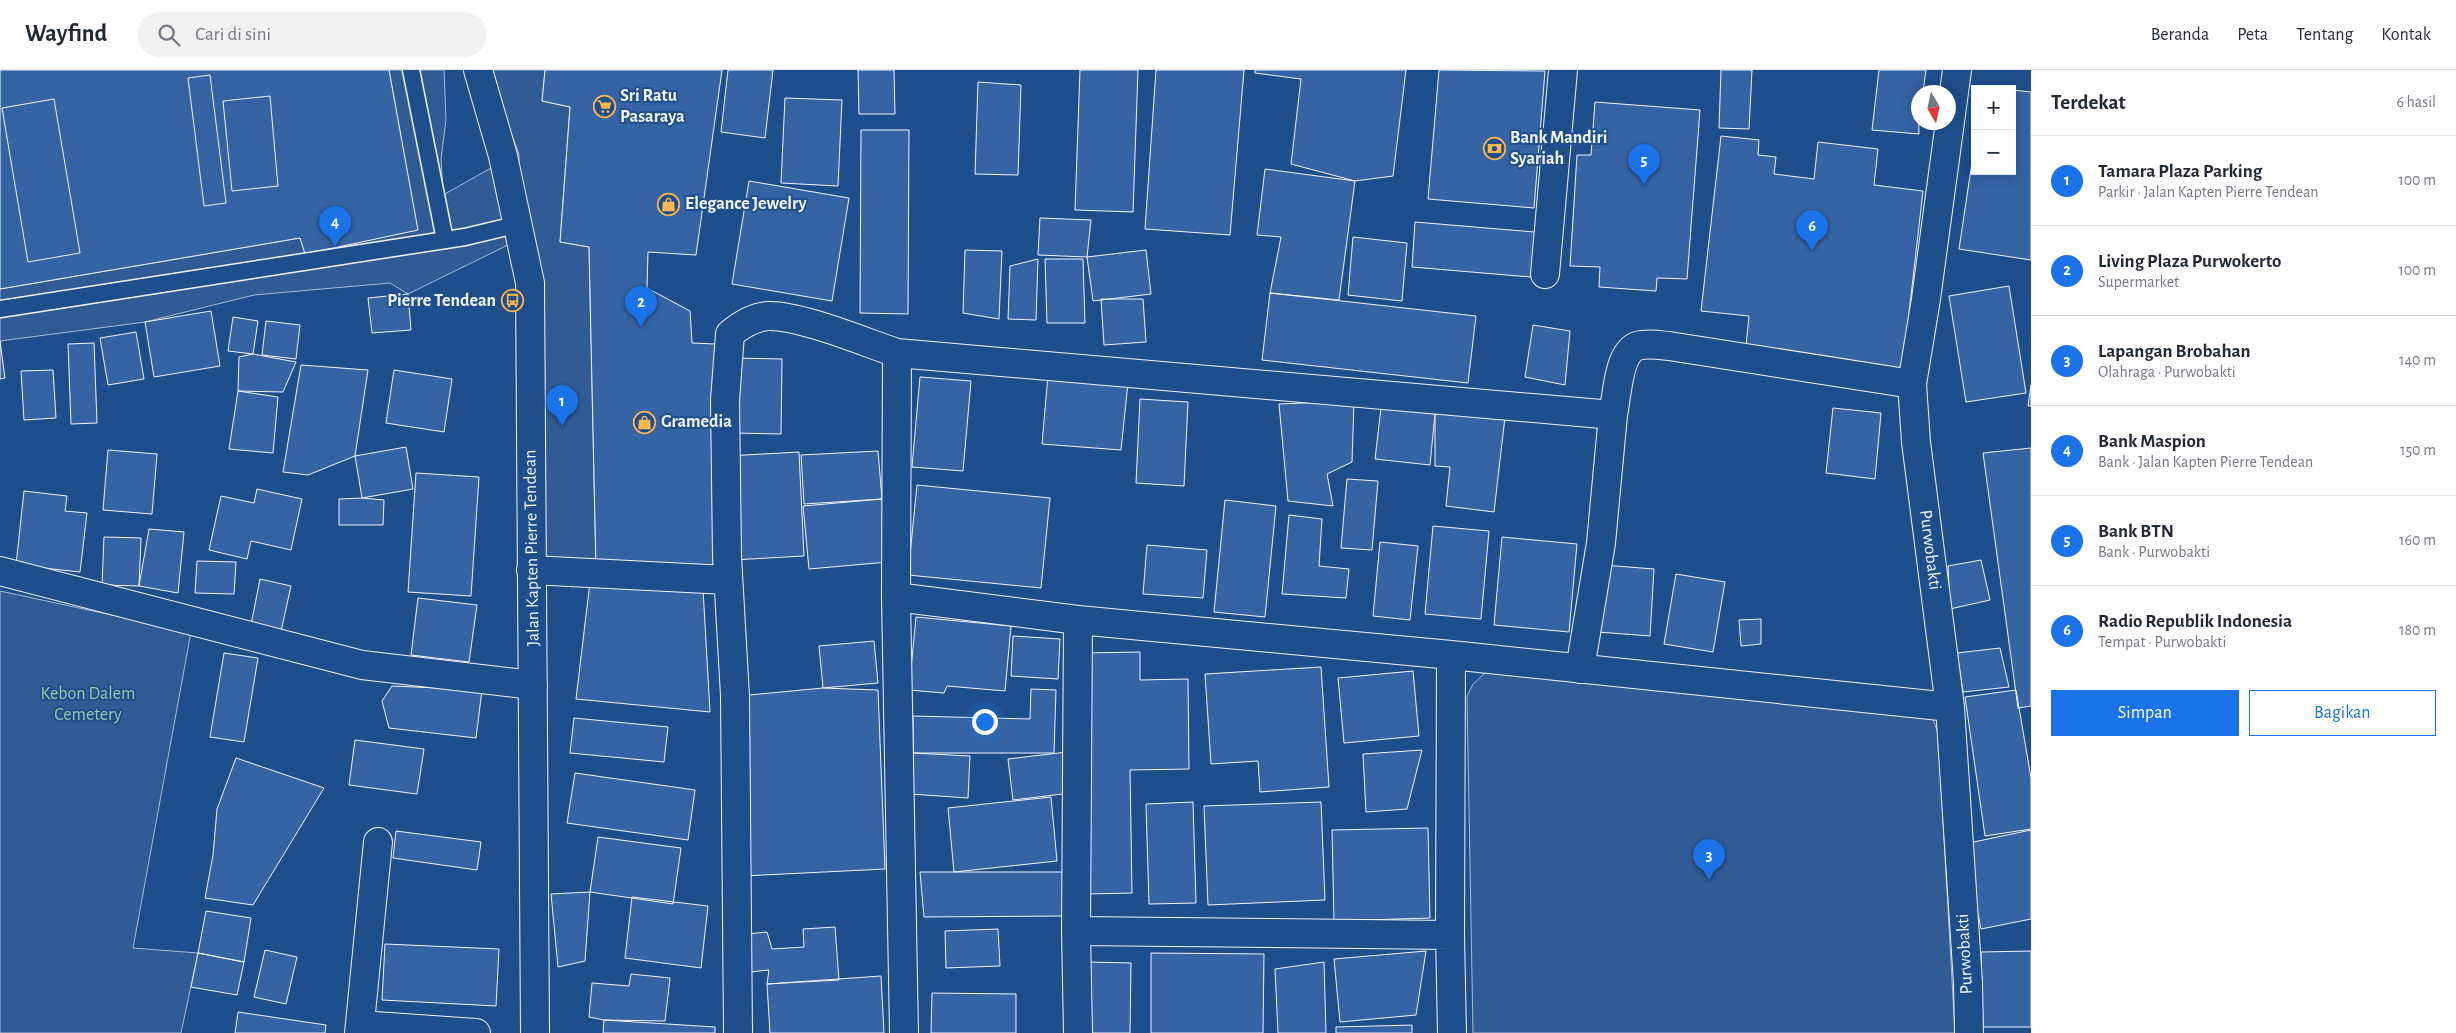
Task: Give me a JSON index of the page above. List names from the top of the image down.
{
  "streets": {
    "street": ["Jalan Kapten Pierre Tendean", "Purwobakti"]
  },
  "parks": ["Kebon Dalem Cemetery"],
  "places": {
    "supermarket": ["Sri Ratu Pasaraya"],
    "bank": ["Bank Mandiri Syariah"],
    "shop": ["Elegance Jewelry", "Gramedia"],
    "bus stop": ["Pierre Tendean"]
  },
  "north": "bottom",
  "page": {
    "header": "Wayfind",
    "search": "Cari di sini",
    "nav": [
      "Beranda",
      "Peta",
      "Tentang",
      "Kontak"
    ],
    "heading": ["Terdekat", "6 hasil"],
    "map_buttons": ["+", "−"],
    "list": [
      {
        "mark": "1",
        "name": "Tamara Plaza Parking",
        "note": "Parkir · Jalan Kapten Pierre Tendean",
        "value": "100 m"
      },
      {
        "mark": "2",
        "name": "Living Plaza Purwokerto",
        "note": "Supermarket",
        "value": "100 m"
      },
      {
        "mark": "3",
        "name": "Lapangan Brobahan",
        "note": "Olahraga · Purwobakti",
        "value": "140 m"
      },
      {
        "mark": "4",
        "name": "Bank Maspion",
        "note": "Bank · Jalan Kapten Pierre Tendean",
        "value": "150 m"
      },
      {
        "mark": "5",
        "name": "Bank BTN",
        "note": "Bank · Purwobakti",
        "value": "160 m"
      },
      {
        "mark": "6",
        "name": "Radio Republik Indonesia",
        "note": "Tempat · Purwobakti",
        "value": "180 m"
      }
    ],
    "pins": [
      "5",
      "4",
      "6",
      "2",
      "1",
      "3"
    ],
    "buttons": ["Simpan", "Bagikan"]
  }
}
